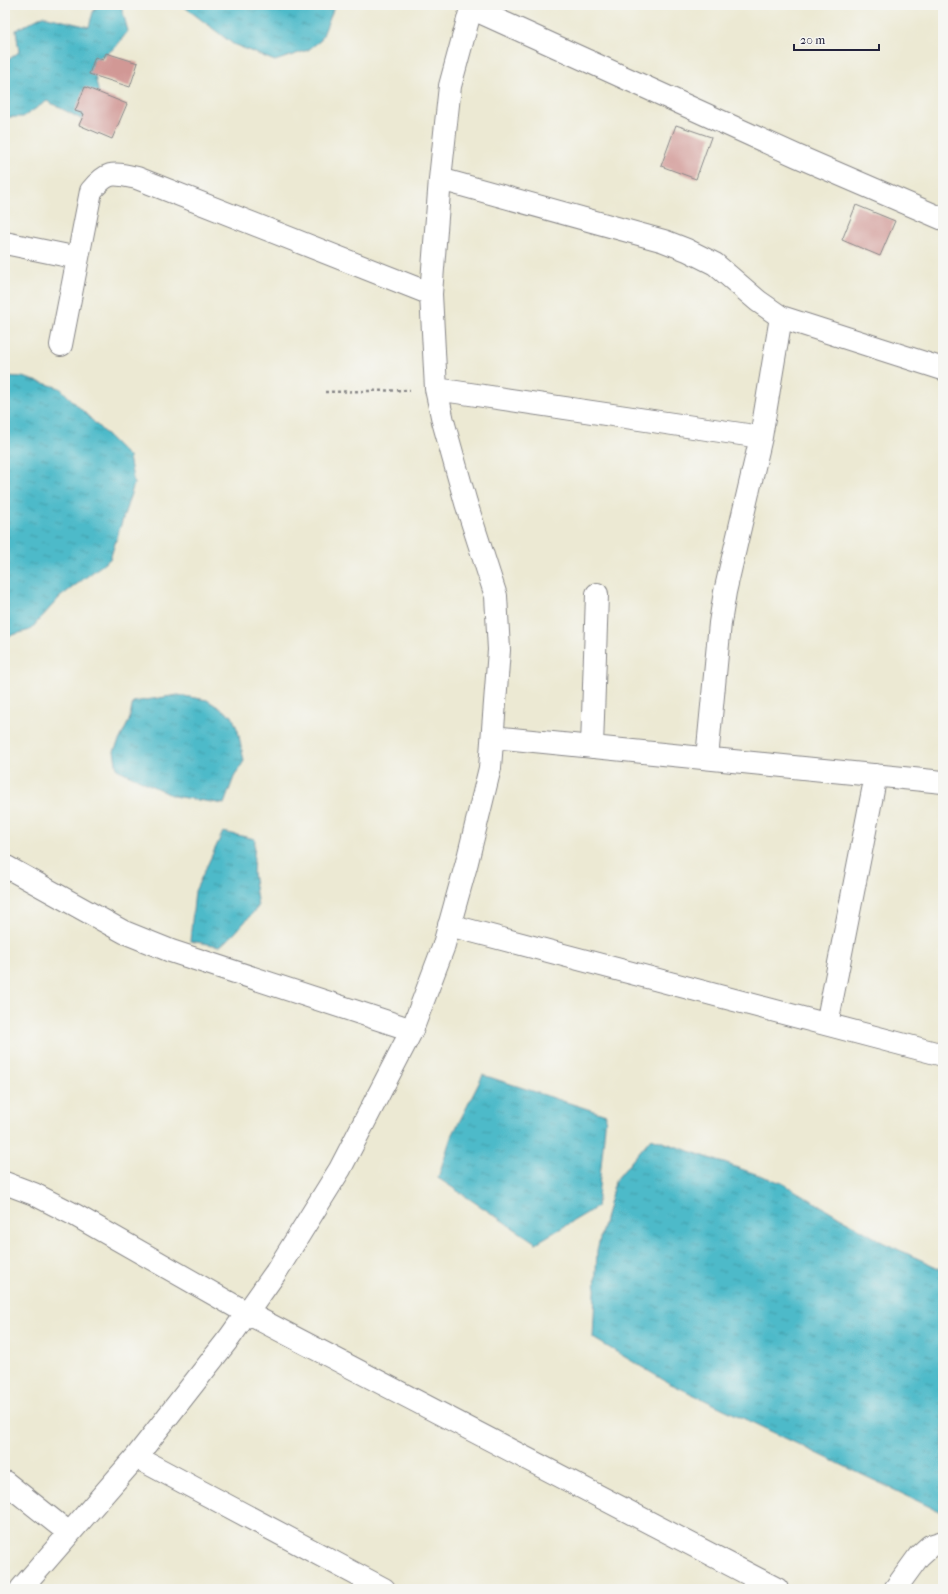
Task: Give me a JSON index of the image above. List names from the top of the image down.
{
  "scale_bar": "20 m"
}
